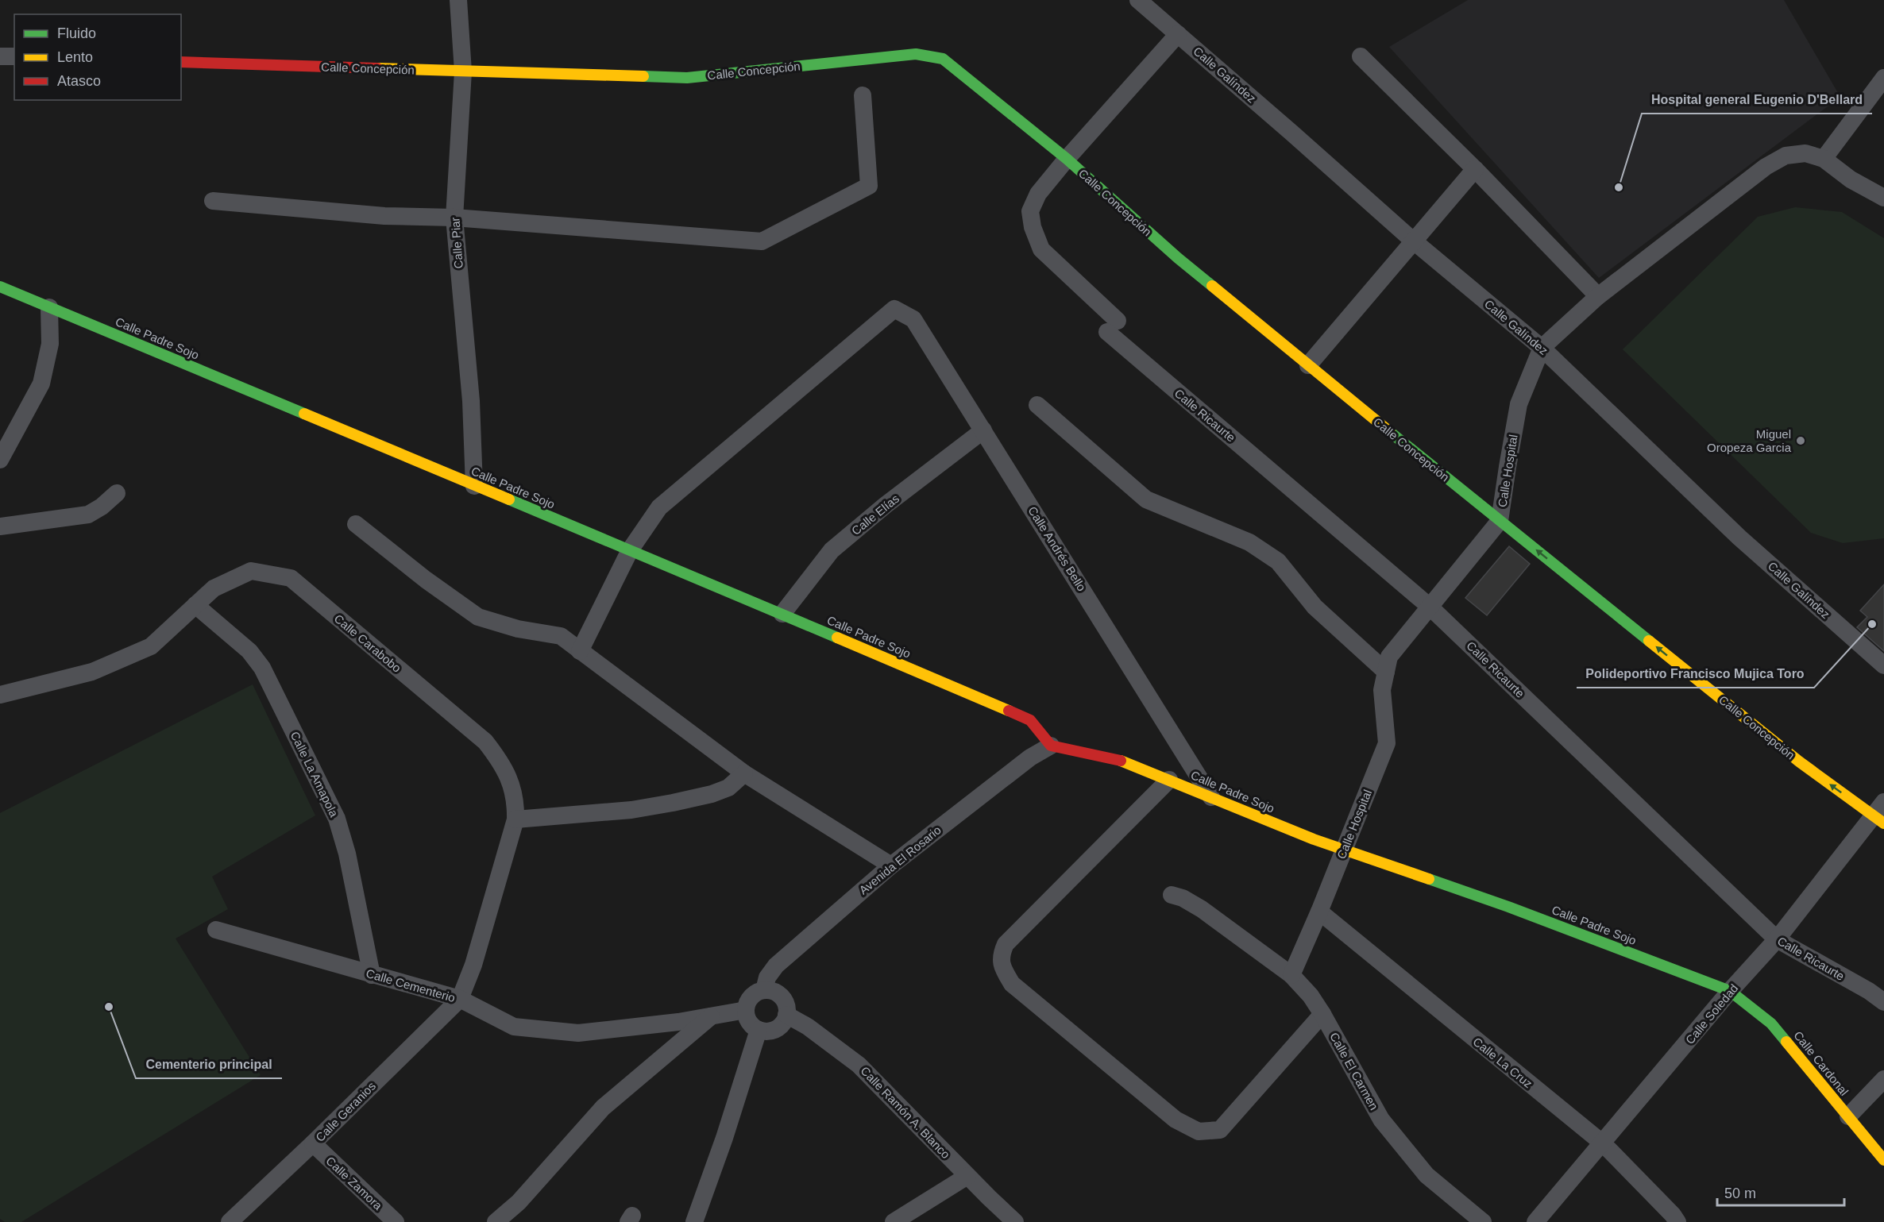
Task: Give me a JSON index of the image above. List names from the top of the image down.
{
  "streets": {
    "street": [
      "Calle Concepción",
      "Calle Galíndez",
      "Calle Piar",
      "Calle Padre Sojo",
      "Calle Ricaurte",
      "Calle Hospital",
      "Calle Elías",
      "Calle Andrés Bello",
      "Calle Carabobo",
      "Calle La Amapola",
      "Avenida El Rosario",
      "Calle Cementerio",
      "Calle Soledad",
      "Calle La Cruz",
      "Calle Cardonal",
      "Calle El Carmen",
      "Calle Geranios",
      "Calle Ramón A. Blanco",
      "Calle Zamora"
    ]
  },
  "crossings": [
    ["Calle Concepción", "Calle Piar"],
    ["Calle Concepción", "Calle Ricaurte"],
    ["Calle Concepción", "Calle Hospital"],
    ["Calle Concepción", "Calle Soledad"],
    ["Calle Galíndez", "Calle Ricaurte"],
    ["Calle Galíndez", "Calle Hospital"],
    ["Calle Piar", "Calle Padre Sojo"],
    ["Calle Padre Sojo", "Calle Hospital"],
    ["Calle Padre Sojo", "Calle Elías"],
    ["Calle Padre Sojo", "Calle Andrés Bello"],
    ["Calle Padre Sojo", "Avenida El Rosario"],
    ["Calle Padre Sojo", "Calle Soledad"],
    ["Calle Padre Sojo", "Calle Cardonal"],
    ["Calle Ricaurte", "Calle Hospital"],
    ["Calle Ricaurte", "Calle Soledad"],
    ["Calle Hospital", "Calle La Cruz"],
    ["Calle Hospital", "Calle El Carmen"],
    ["Calle Elías", "Calle Andrés Bello"],
    ["Calle Carabobo", "Calle La Amapola"],
    ["Calle Carabobo", "Calle Cementerio"],
    ["Calle Carabobo", "Calle Geranios"],
    ["Calle La Amapola", "Calle Cementerio"],
    ["Avenida El Rosario", "Calle Cementerio"],
    ["Avenida El Rosario", "Calle Ramón A. Blanco"],
    ["Calle Cementerio", "Calle Geranios"],
    ["Calle Cementerio", "Calle Ramón A. Blanco"],
    ["Calle Soledad", "Calle La Cruz"],
    ["Calle Soledad", "Calle Cardonal"],
    ["Calle Geranios", "Calle Zamora"]
  ],
  "places": [
    "Hospital general Eugenio D'Bellard",
    "Miguel Oropeza Garcia",
    "Polideportivo Francisco Mujica Toro",
    "Cementerio principal"
  ],
  "legend": ["Fluido", "Lento", "Atasco"],
  "scale_bar": "50 m"
}
